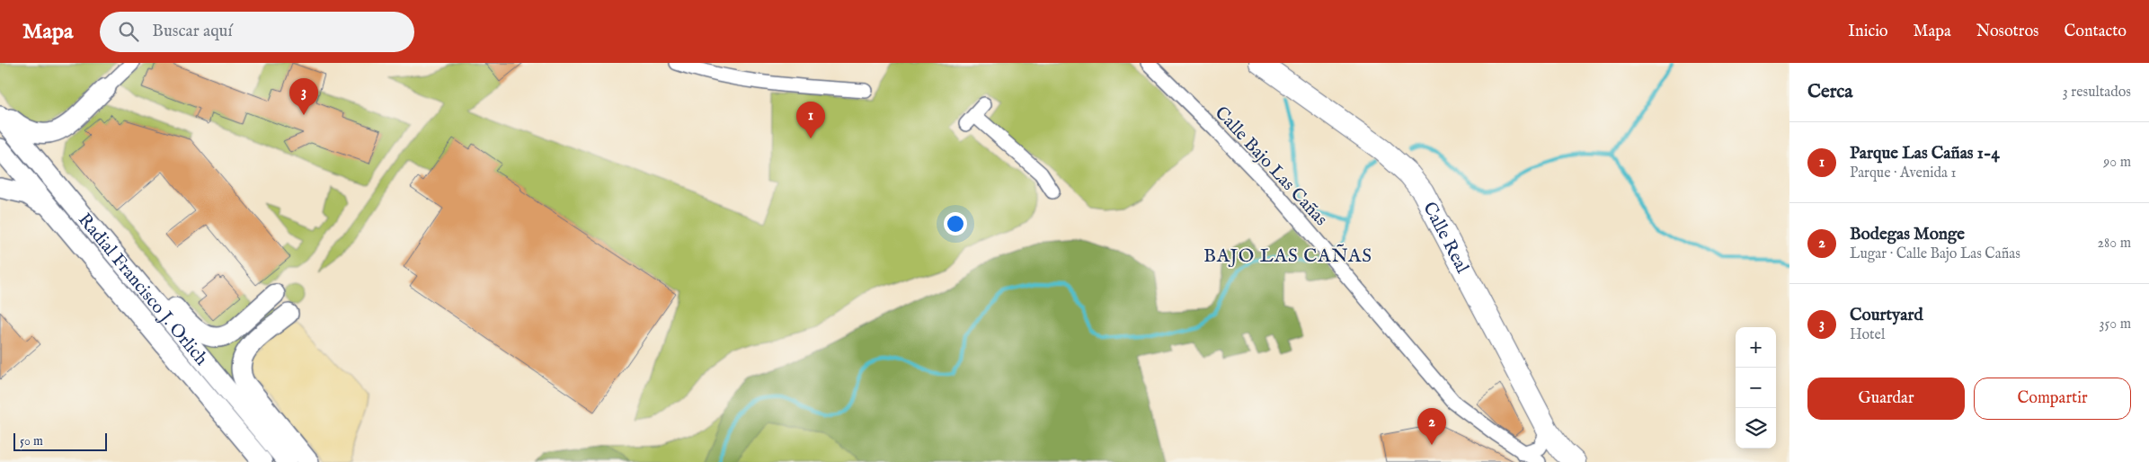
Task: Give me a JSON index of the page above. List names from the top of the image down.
{
  "streets": {
    "main road": ["Calle Real", "Radial Francisco J. Orlich"],
    "street": ["Calle Bajo Las Cañas"]
  },
  "districts": ["BAJO LAS CAÑAS"],
  "scale_bar": "50 m",
  "page": {
    "header": "Mapa",
    "search": "Buscar aquí",
    "nav": [
      "Inicio",
      "Mapa",
      "Nosotros",
      "Contacto"
    ],
    "heading": ["Cerca", "3 resultados"],
    "pins": ["3", "1", "2"],
    "list": [
      {
        "mark": "1",
        "name": "Parque Las Cañas 1-4",
        "note": "Parque · Avenida 1",
        "value": "90 m"
      },
      {
        "mark": "2",
        "name": "Bodegas Monge",
        "note": "Lugar · Calle Bajo Las Cañas",
        "value": "280 m"
      },
      {
        "mark": "3",
        "name": "Courtyard",
        "note": "Hotel",
        "value": "350 m"
      }
    ],
    "map_buttons": ["+", "−"],
    "buttons": ["Guardar", "Compartir"],
    "scale": "50 m"
  }
}
